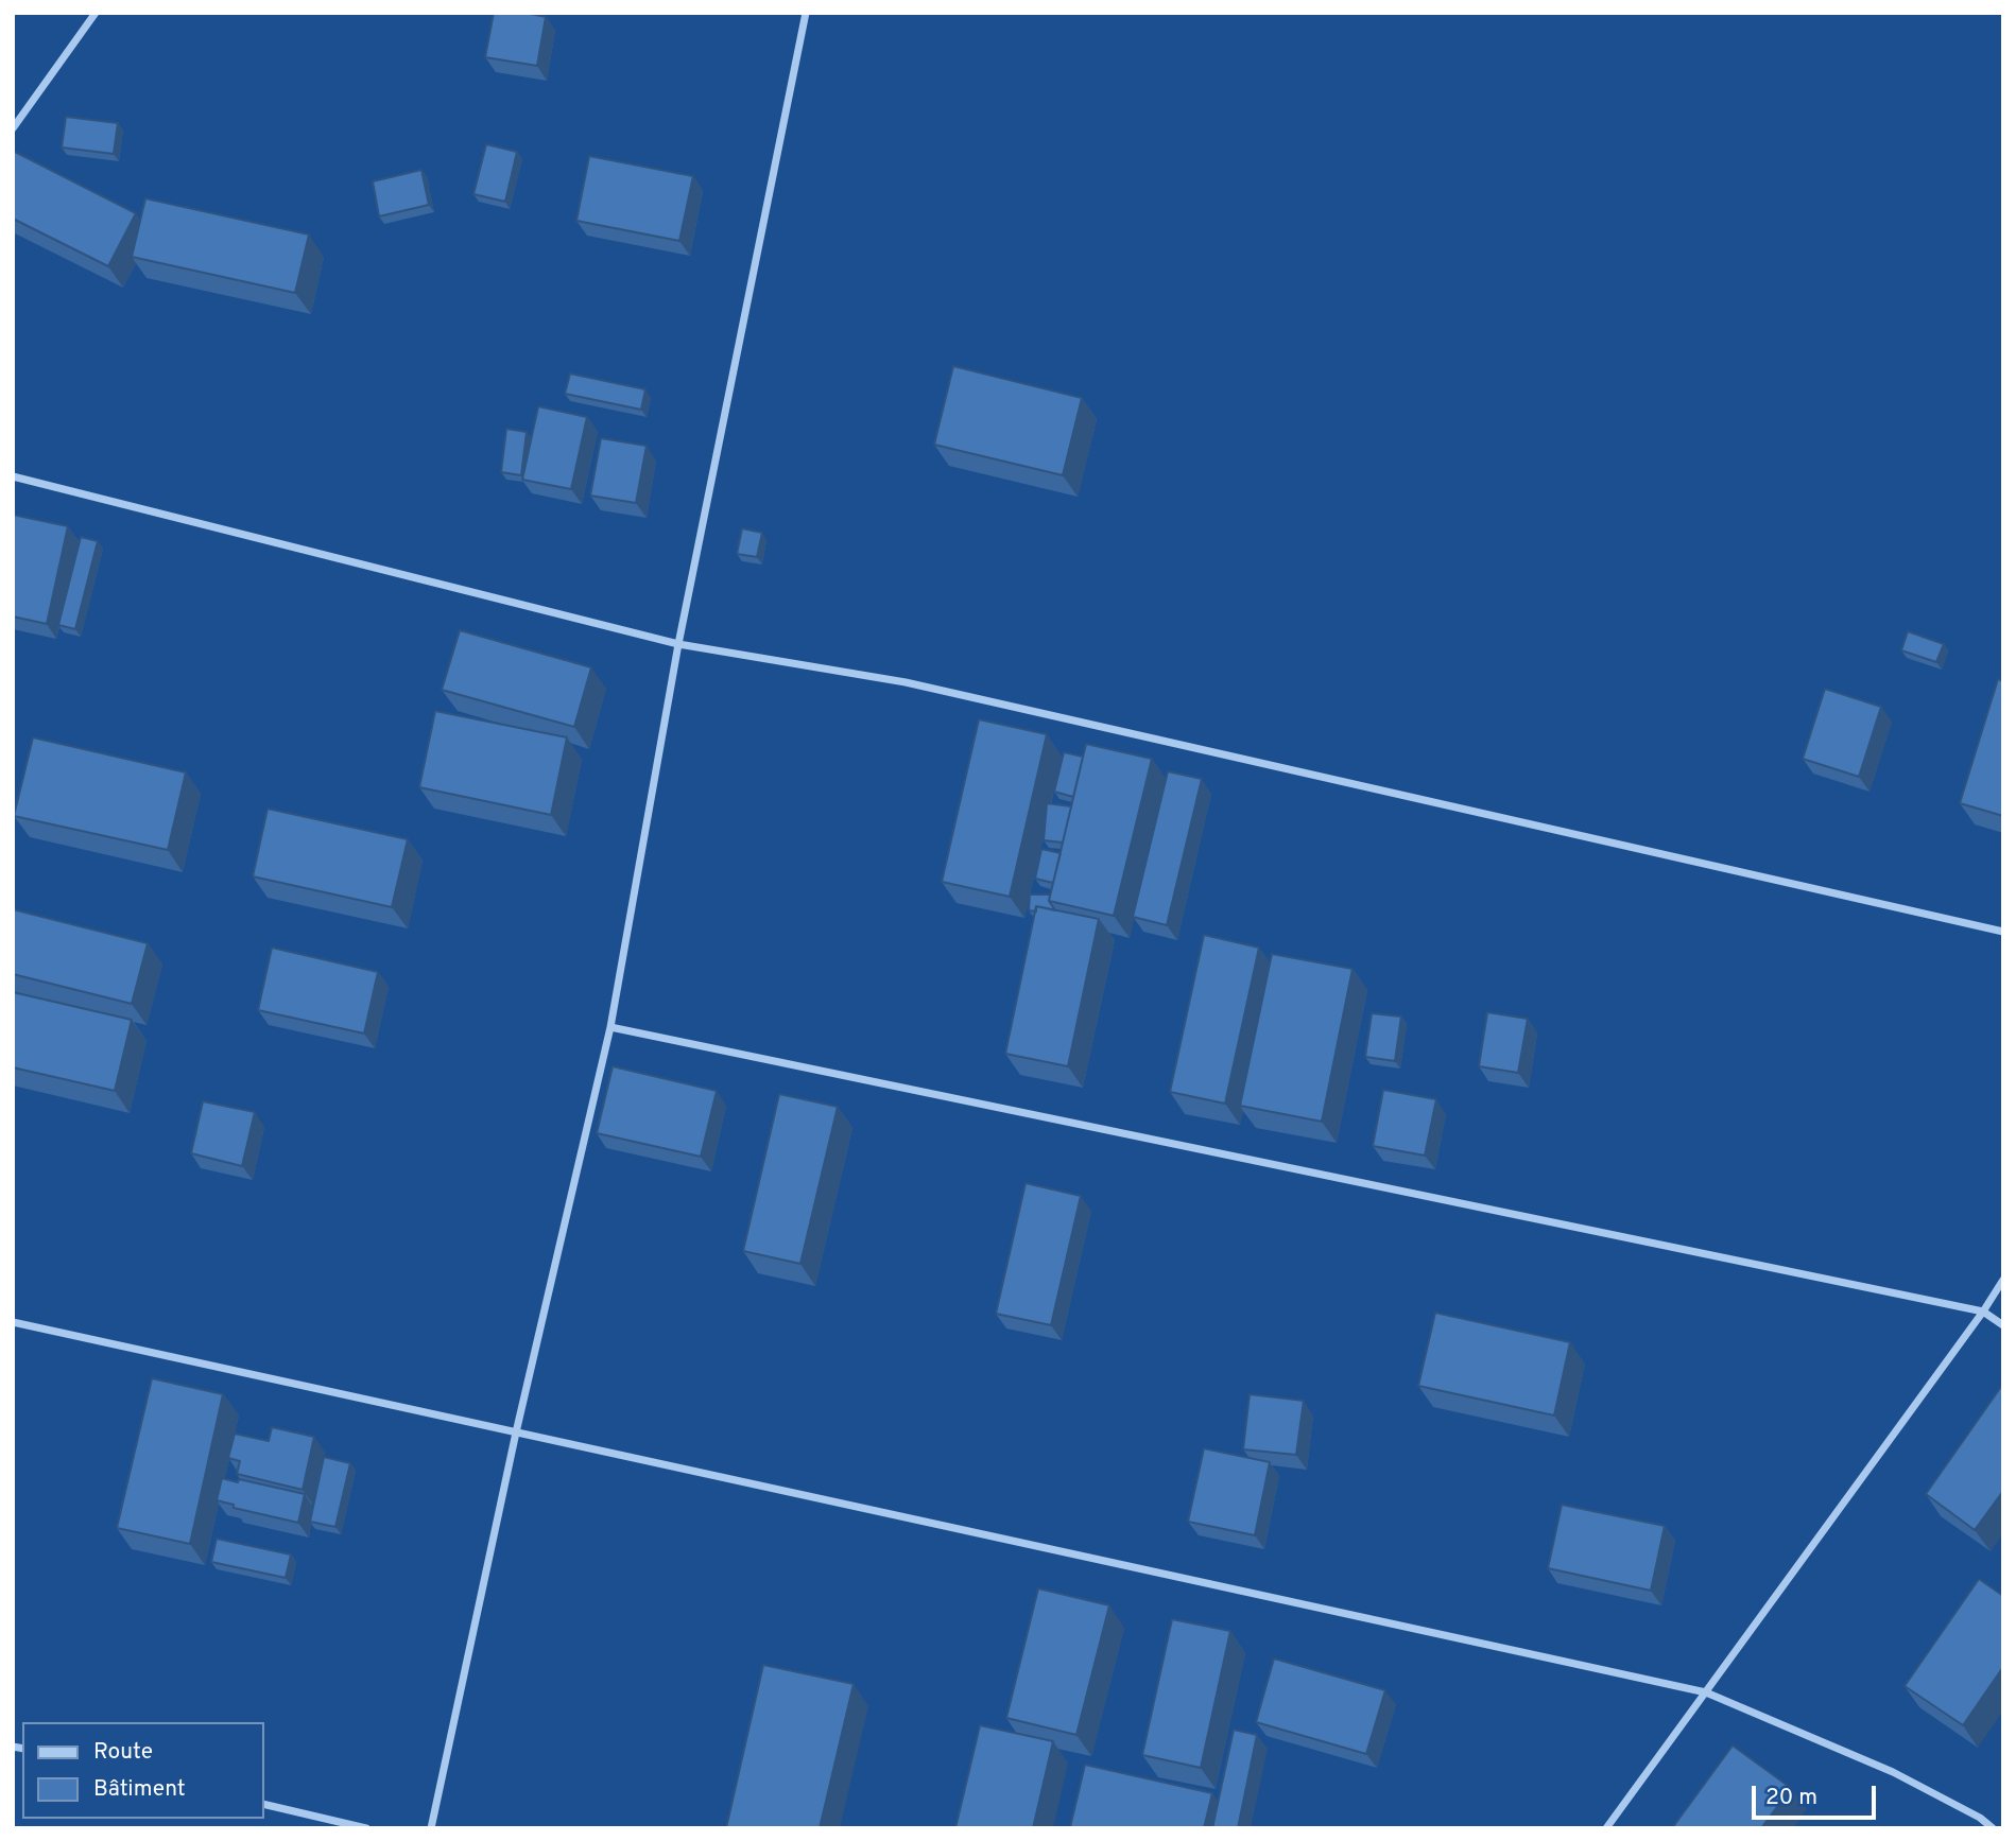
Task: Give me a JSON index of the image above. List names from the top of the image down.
{
  "legend": ["Route", "Bâtiment"],
  "scale_bar": "20 m"
}
